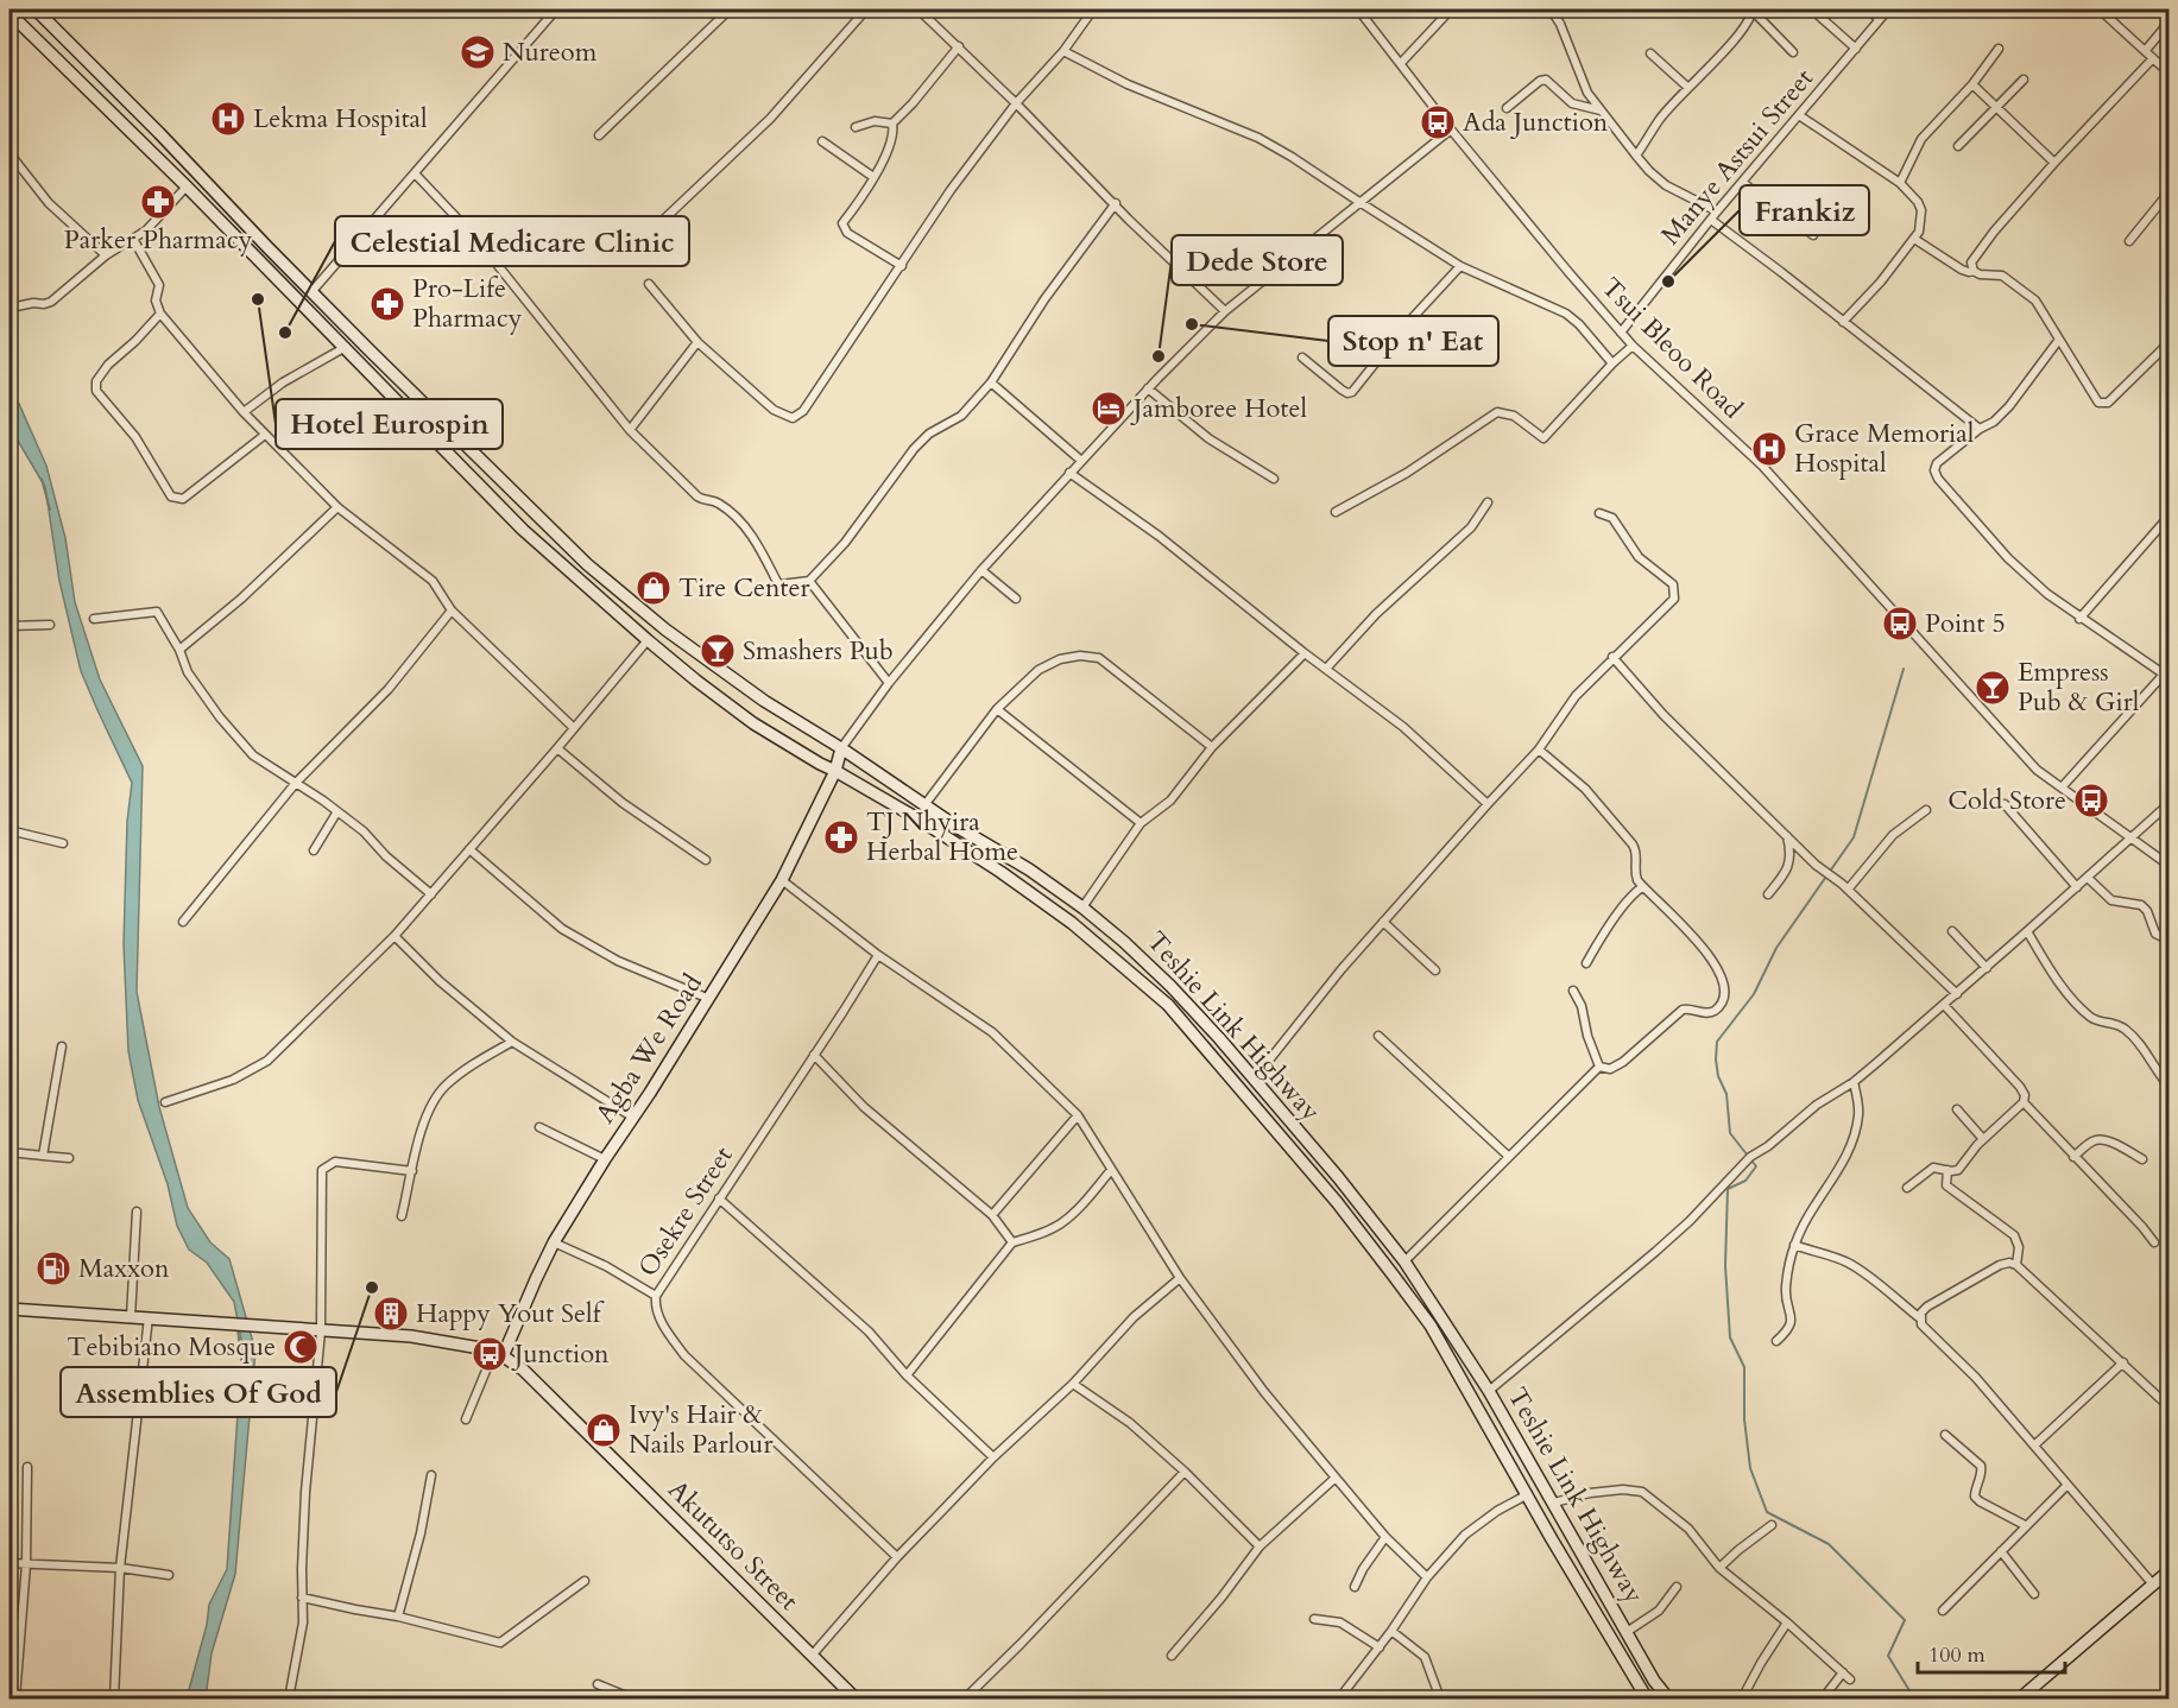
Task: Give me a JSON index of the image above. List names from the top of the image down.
{
  "streets": {
    "main road": ["Teshie Link Highway", "Agba We Road", "Akututso Street"],
    "street": ["Manye Astsui Street", "Tsui Bleoo Road", "Osekre Street"]
  },
  "crossings": [
    ["Manye Astsui Street", "Tsui Bleoo Road"],
    ["Teshie Link Highway", "Agba We Road"],
    ["Agba We Road", "Akututso Street"]
  ],
  "places": {
    "school or university": ["Nureom"],
    "hospital": ["Lekma Hospital", "Grace Memorial Hospital"],
    "bus stop": [
      "Ada Junction",
      "Point 5",
      "Cold Store",
      "Junction"
    ],
    "pharmacy": ["Parker Pharmacy", "Pro-Life Pharmacy", "TJ Nhyira Herbal Home"],
    "other": [
      "Frankiz",
      "Hotel Eurospin",
      "Stop n' Eat",
      "Celestial Medicare Clinic",
      "Dede Store",
      "Assemblies Of God"
    ],
    "hotel": ["Jamboree Hotel"],
    "shop": ["Tire Center", "Ivy's Hair & Nails Parlour"],
    "bar": ["Smashers Pub", "Empress Pub & Girl"],
    "fuel station": ["Maxxon"],
    "building": ["Happy Yout Self"],
    "mosque": ["Tebibiano Mosque"]
  },
  "scale_bar": "100 m"
}
